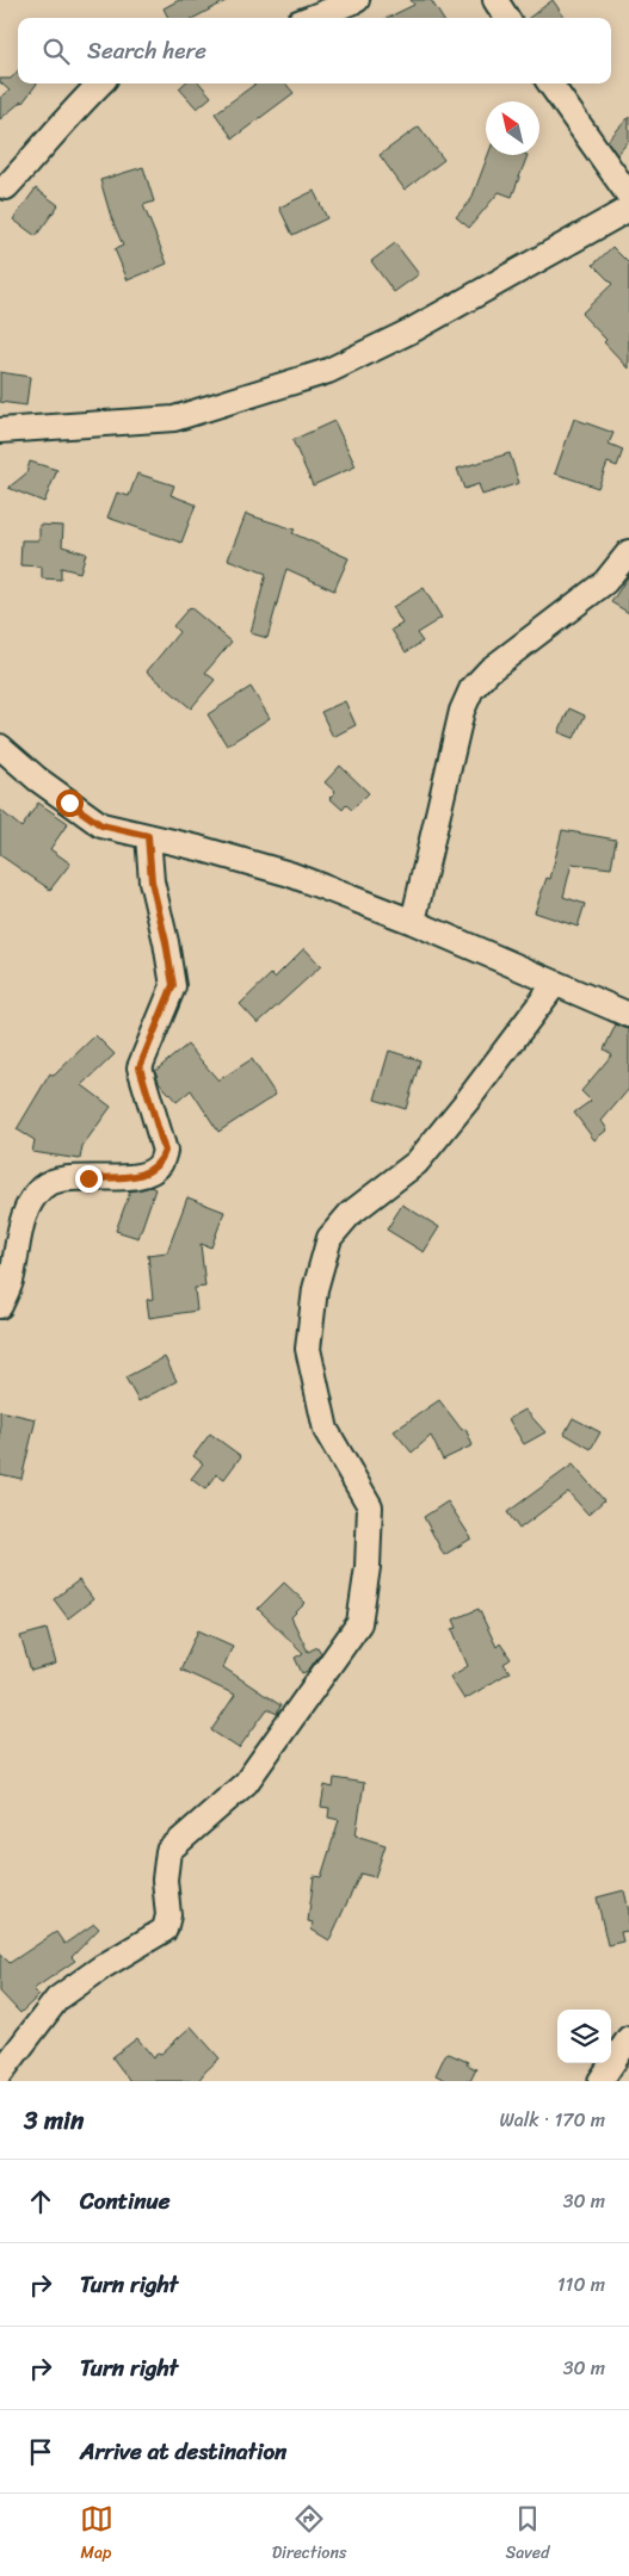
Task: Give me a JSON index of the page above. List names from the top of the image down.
{
  "north": "top left",
  "page": {
    "search": "Search here",
    "heading": ["3 min", "Walk · 170 m"],
    "list": [
      ["Continue", "30 m"],
      ["Turn right", "110 m"],
      ["Turn right", "30 m"],
      "Arrive at destination"
    ],
    "nav": ["Map", "Directions", "Saved"]
  }
}
